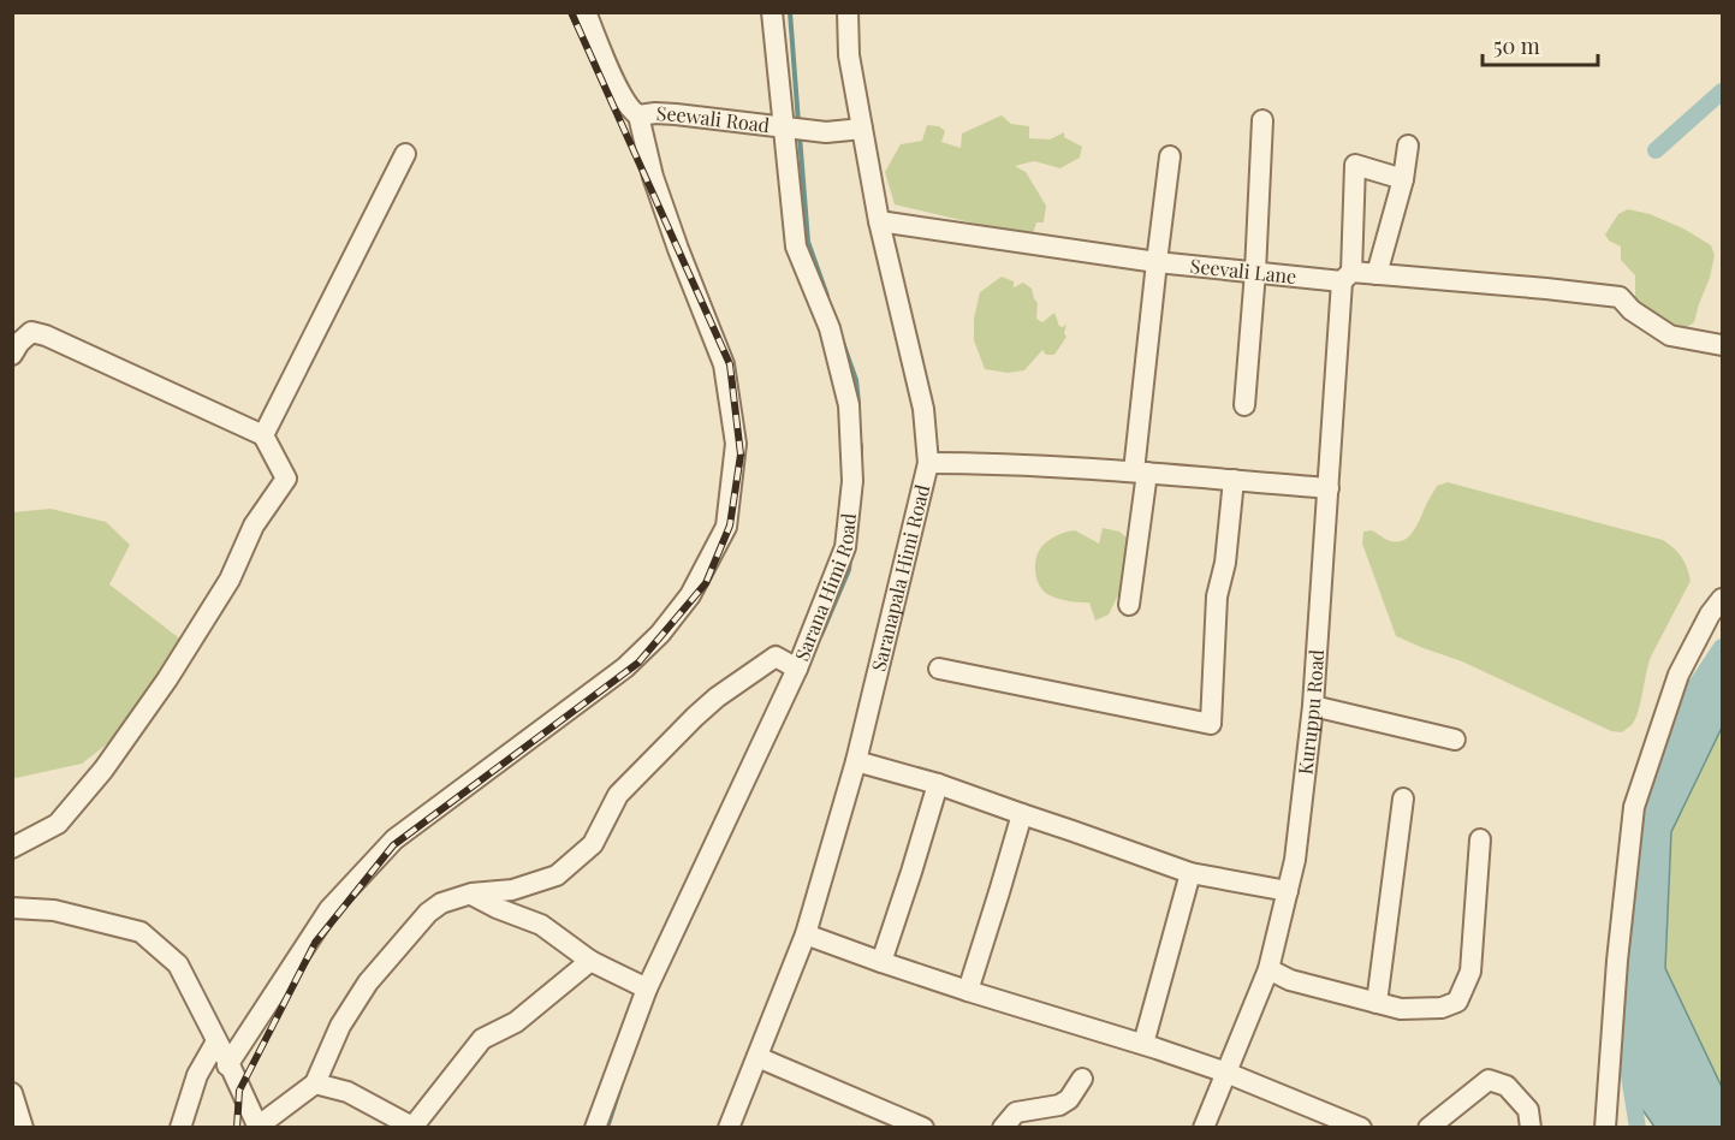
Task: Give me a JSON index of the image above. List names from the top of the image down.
{
  "streets": {
    "street": [
      "Seewali Road",
      "Seevali Lane",
      "Saranapala Himi Road",
      "Sarana Himi Road",
      "Kuruppu Road"
    ]
  },
  "crossings": [
    ["Seewali Road", "Saranapala Himi Road"],
    ["Seewali Road", "Sarana Himi Road"],
    ["Seevali Lane", "Saranapala Himi Road"],
    ["Seevali Lane", "Kuruppu Road"]
  ],
  "scale_bar": "50 m"
}
